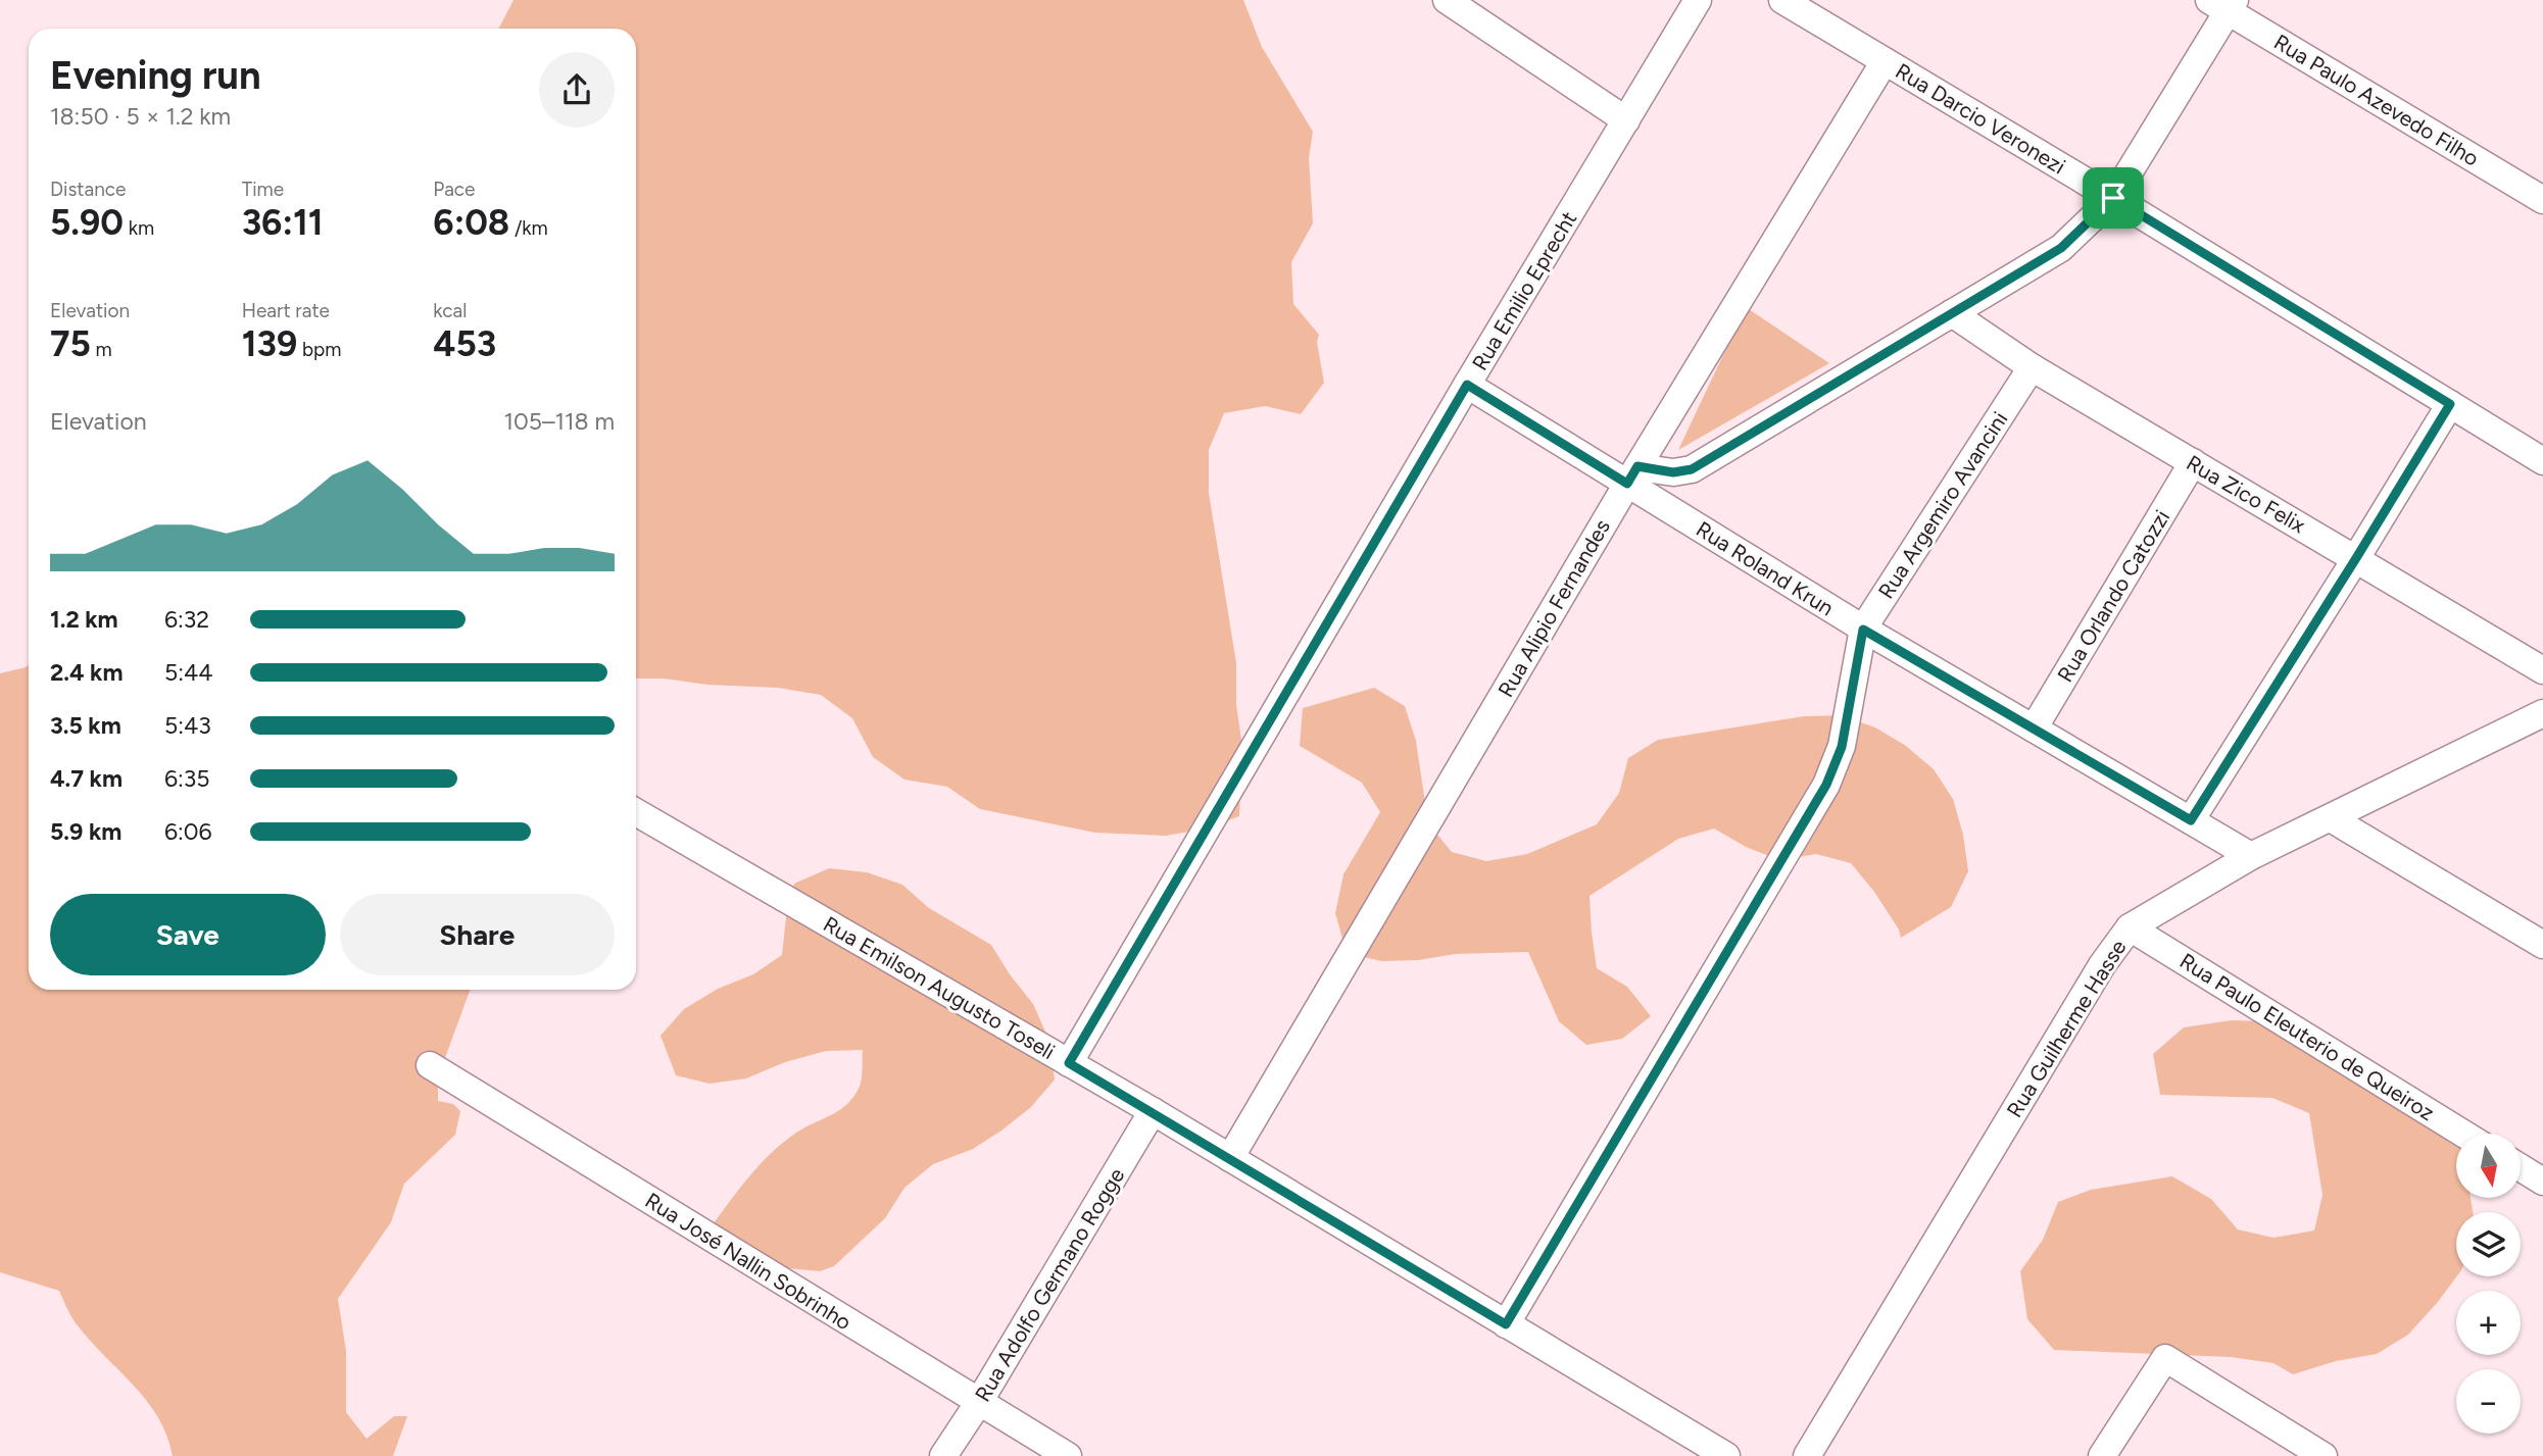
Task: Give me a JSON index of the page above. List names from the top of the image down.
{
  "streets": {
    "street": [
      "Rua Paulo Azevedo Filho",
      "Rua Darcio Veronezi",
      "Rua Emilio Eprecht",
      "Rua Zico Felix",
      "Rua Argemiro Avancini",
      "Rua Roland Krun",
      "Rua Orlando Catozzi",
      "Rua Alipio Fernandes",
      "Rua Emilson Augusto Toseli",
      "Rua Guilherme Hasse",
      "Rua Paulo Eleuterio de Queiroz",
      "Rua José Nallin Sobrinho",
      "Rua Adolfo Germano Rogge"
    ]
  },
  "crossings": [
    ["Rua Darcio Veronezi", "Rua Alipio Fernandes"],
    ["Rua Emilio Eprecht", "Rua Roland Krun"],
    ["Rua Emilio Eprecht", "Rua Emilson Augusto Toseli"],
    ["Rua Zico Felix", "Rua Argemiro Avancini"],
    ["Rua Zico Felix", "Rua Orlando Catozzi"],
    ["Rua Argemiro Avancini", "Rua Roland Krun"],
    ["Rua Argemiro Avancini", "Rua Emilson Augusto Toseli"],
    ["Rua Roland Krun", "Rua Orlando Catozzi"],
    ["Rua Roland Krun", "Rua Alipio Fernandes"],
    ["Rua Roland Krun", "Rua Guilherme Hasse"],
    ["Rua Alipio Fernandes", "Rua Emilson Augusto Toseli"],
    ["Rua Emilson Augusto Toseli", "Rua Adolfo Germano Rogge"],
    ["Rua Guilherme Hasse", "Rua Paulo Eleuterio de Queiroz"],
    ["Rua José Nallin Sobrinho", "Rua Adolfo Germano Rogge"]
  ],
  "north": "bottom",
  "page": {
    "heading": ["Evening run", "18:50 · 5 × 1.2 km"],
    "stats": [
      ["Distance", "5.90 km"],
      ["Time", "36:11"],
      ["Pace", "6:08 /km"],
      ["Elevation", "75 m"],
      ["Heart rate", "139 bpm"],
      ["kcal", "453"]
    ],
    "chart": ["Elevation", "105–118 m"],
    "list": [
      {
        "name": "1.2 km",
        "note": "6:32"
      },
      {
        "name": "2.4 km",
        "note": "5:44"
      },
      {
        "name": "3.5 km",
        "note": "5:43"
      },
      {
        "name": "4.7 km",
        "note": "6:35"
      },
      {
        "name": "5.9 km",
        "note": "6:06"
      }
    ],
    "buttons": ["Save", "Share"],
    "map_buttons": ["+", "−"]
  }
}
